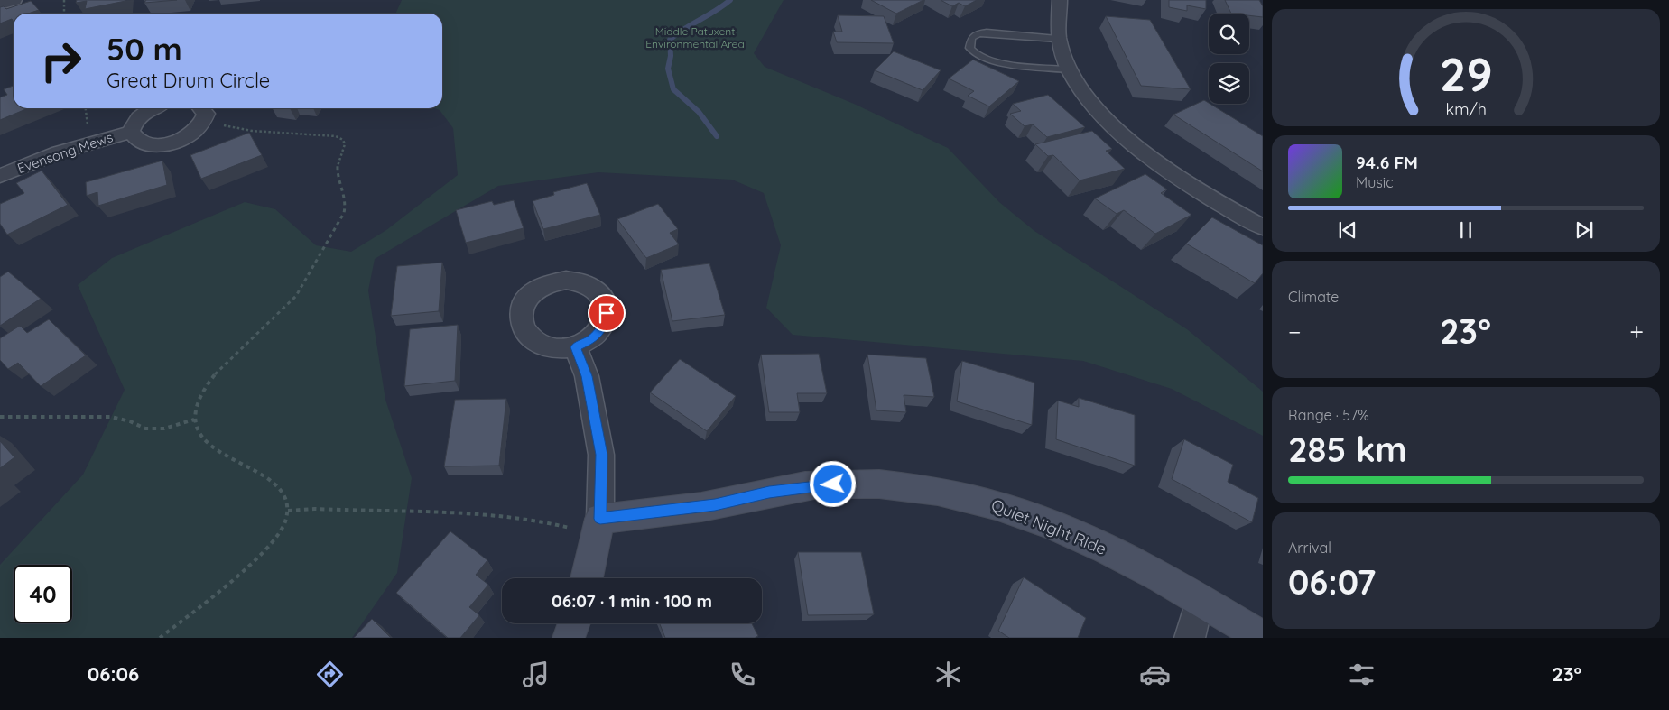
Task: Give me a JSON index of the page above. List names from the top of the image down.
{
  "streets": {
    "street": ["Evensong Mews", "Quiet Night Ride"]
  },
  "parks": ["Middle Patuxent Environmental Area"],
  "page": {
    "turn": ["50 m", "Great Drum Circle"],
    "song": ["94.6 FM", "Music"],
    "tile": [
      "Climate",
      ["Range · 57%", "285 km"],
      ["Arrival", "06:07"]
    ],
    "heat": ["−", "23°", "+"],
    "limit": "40",
    "trip": "06:07 · 1 min · 100 m",
    "tabs": ["06:06", "23°"],
    "gauge": ["29", "km/h"]
  }
}
